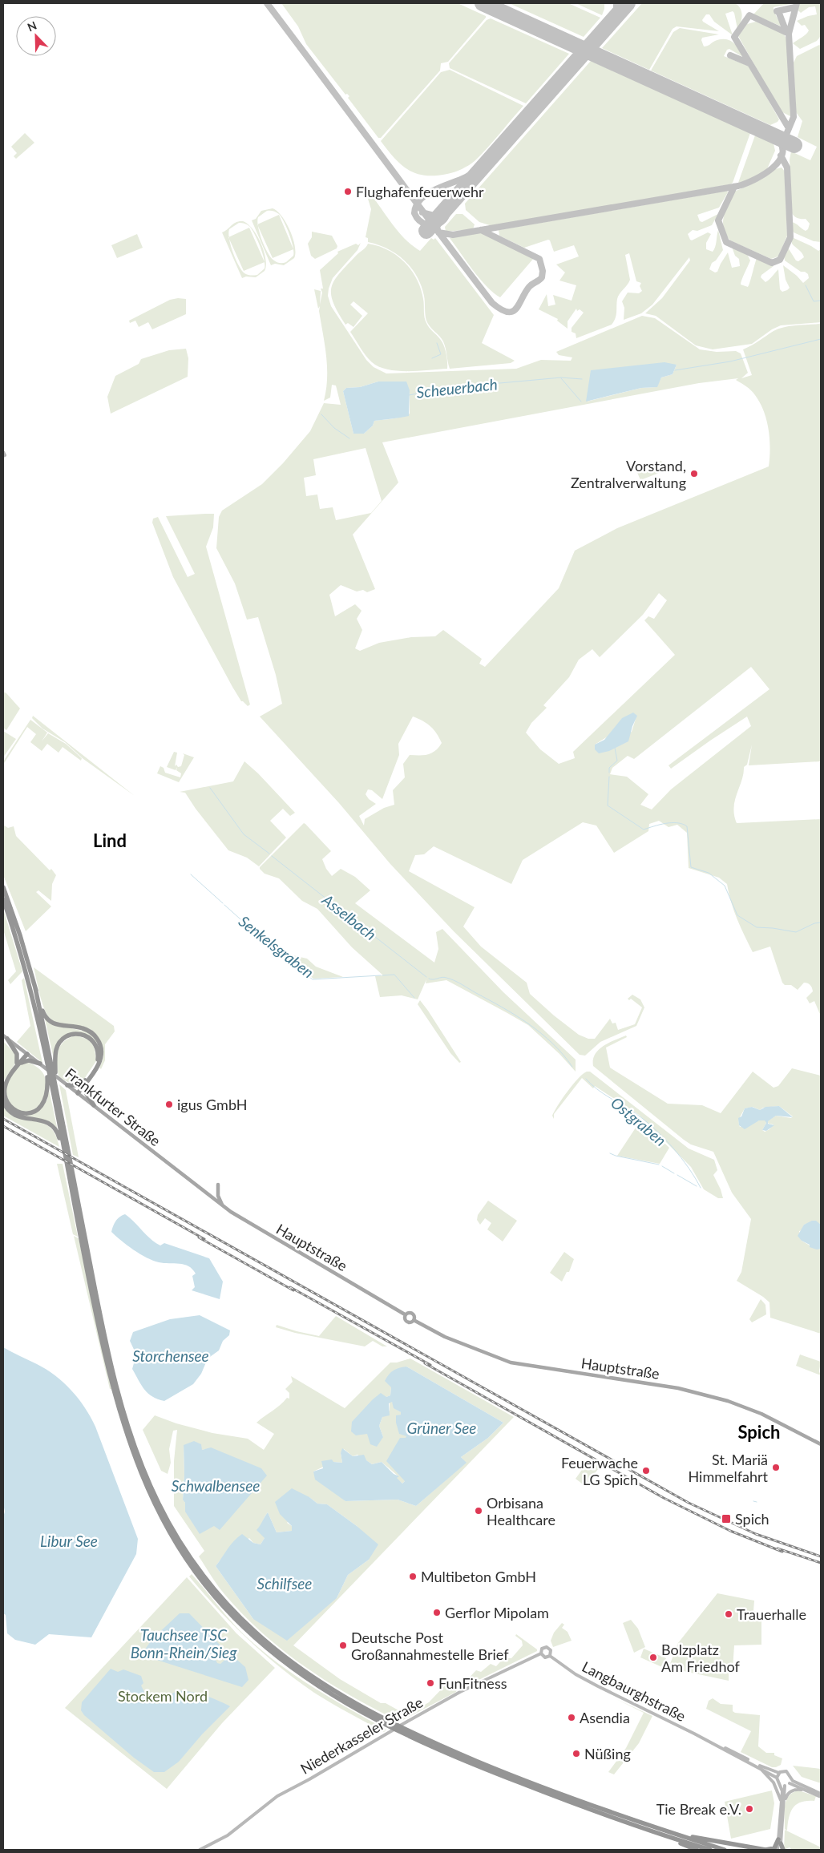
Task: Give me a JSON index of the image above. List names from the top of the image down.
{
  "streets": {
    "main road": [
      "Frankfurter Straße",
      "Hauptstraße",
      "Langbaurghstraße",
      "Niederkasseler Straße"
    ]
  },
  "crossings": [
    ["Frankfurter Straße", "Hauptstraße"],
    ["Langbaurghstraße", "Niederkasseler Straße"]
  ],
  "districts": ["Lind", "Spich"],
  "water": [
    "Scheuerbach",
    "Asselbach",
    "Senkelsgraben",
    "Ostgraben",
    "Storchensee",
    "Grüner See",
    "Schwalbensee",
    "Libur See",
    "Schilfsee",
    "Tauchsee TSC Bonn-Rhein/Sieg"
  ],
  "parks": ["Stockem Nord"],
  "places": {
    "other": [
      "Flughafenfeuerwehr",
      "Vorstand, Zentralverwaltung",
      "igus GmbH",
      "St. Mariä Himmelfahrt",
      "Feuerwache LG Spich",
      "Orbisana Healthcare",
      "Multibeton GmbH",
      "Gerflor Mipolam",
      "Trauerhalle",
      "Deutsche Post Großannahmestelle Brief",
      "Bolzplatz Am Friedhof",
      "FunFitness",
      "Asendia",
      "Nüßing",
      "Tie Break e.V."
    ],
    "transit": ["Spich"]
  },
  "north": "top left"
}
